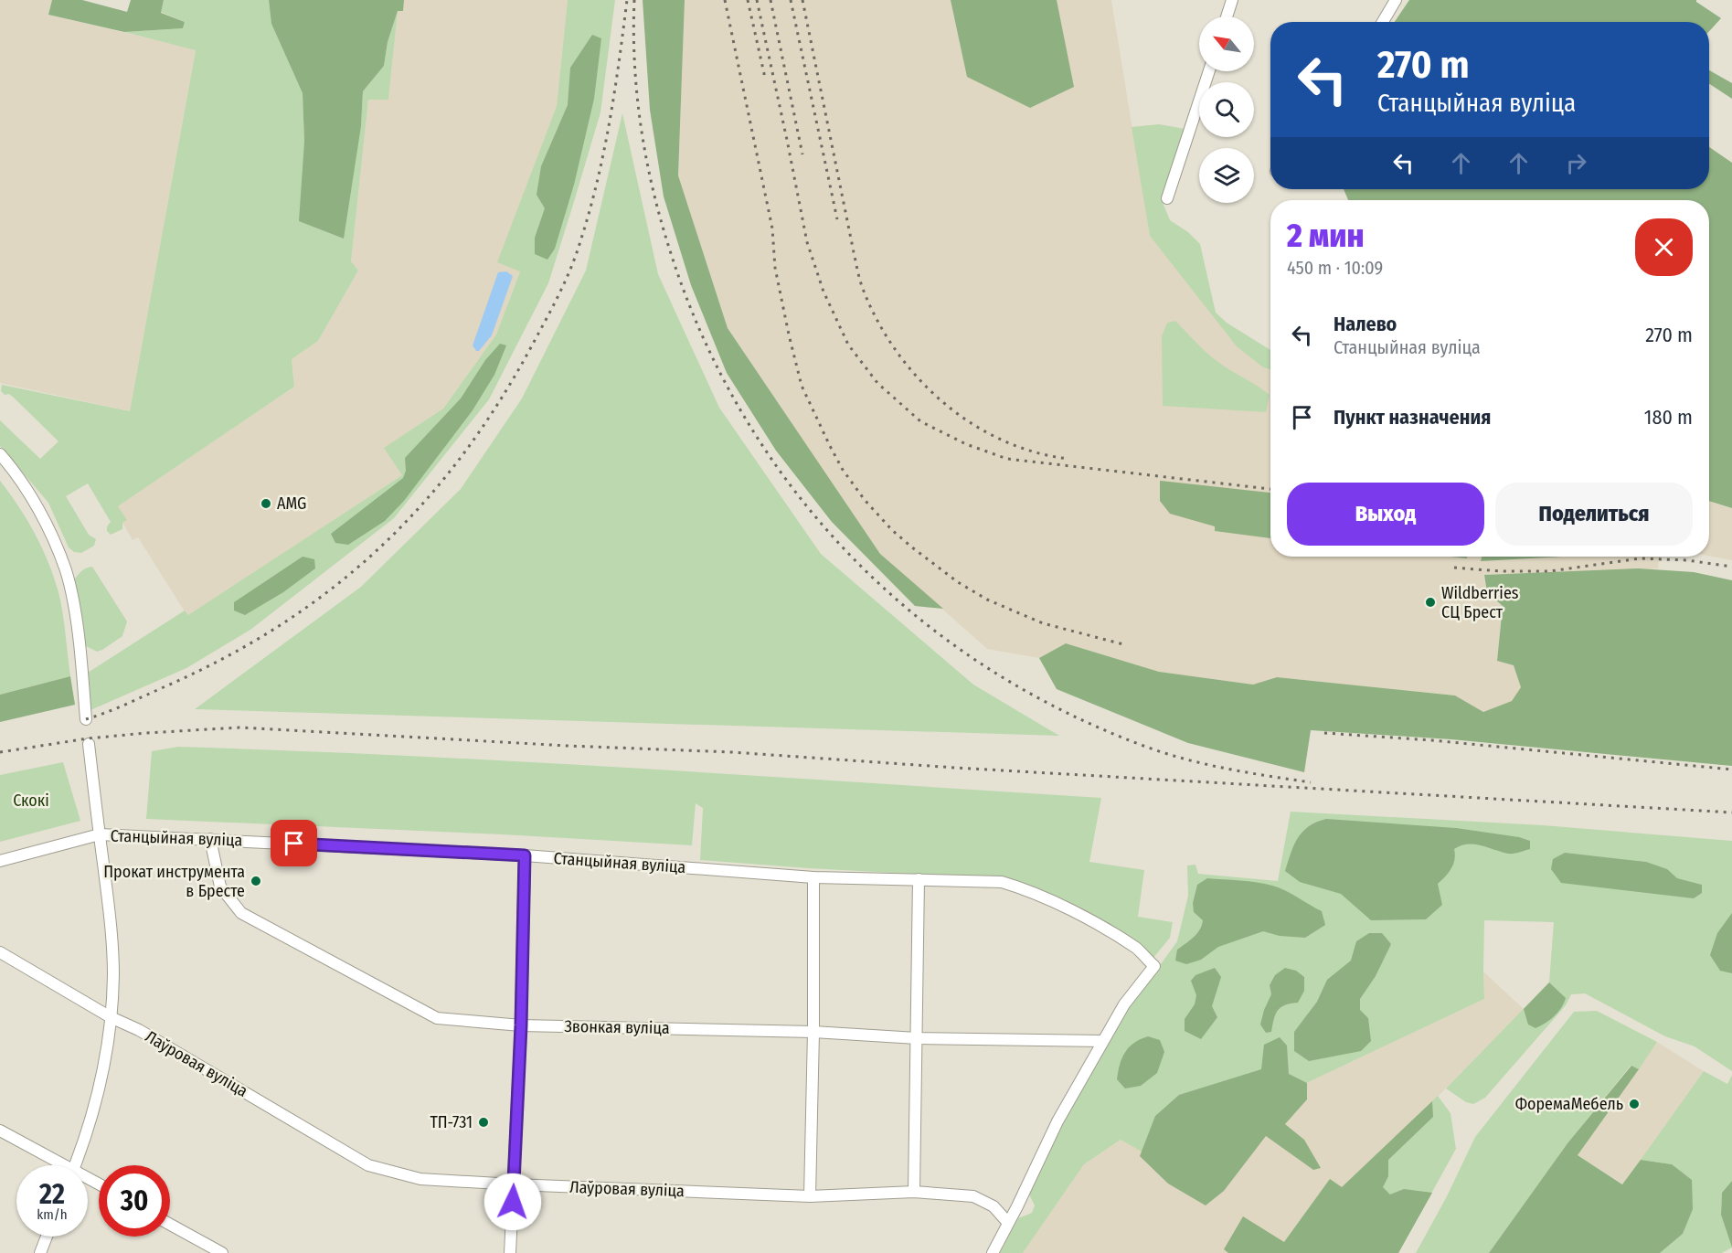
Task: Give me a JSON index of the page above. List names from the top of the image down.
{
  "streets": {
    "street": ["Станцыйная вуліца", "Звонкая вуліца", "Лаўровая вуліца"]
  },
  "crossings": [
    ["Станцыйная вуліца", "Звонкая вуліца"]
  ],
  "parks": ["Скокі"],
  "places": [
    "AMG",
    "Wildberries СЦ Брест",
    "Прокат инструмента в Бресте",
    "ФоремаМебель",
    "ТП-731"
  ],
  "north": "top left",
  "page": {
    "turn": ["270 m", "Станцыйная вуліца"],
    "heading": ["2 мин", "450 m · 10:09"],
    "list": [
      {
        "name": "Налево",
        "note": "Станцыйная вуліца",
        "value": "270 m"
      },
      {
        "name": "Пункт назначения",
        "value": "180 m"
      }
    ],
    "buttons": ["Выход", "Поделиться"],
    "speed": "22 km/h",
    "limit": "30"
  }
}
